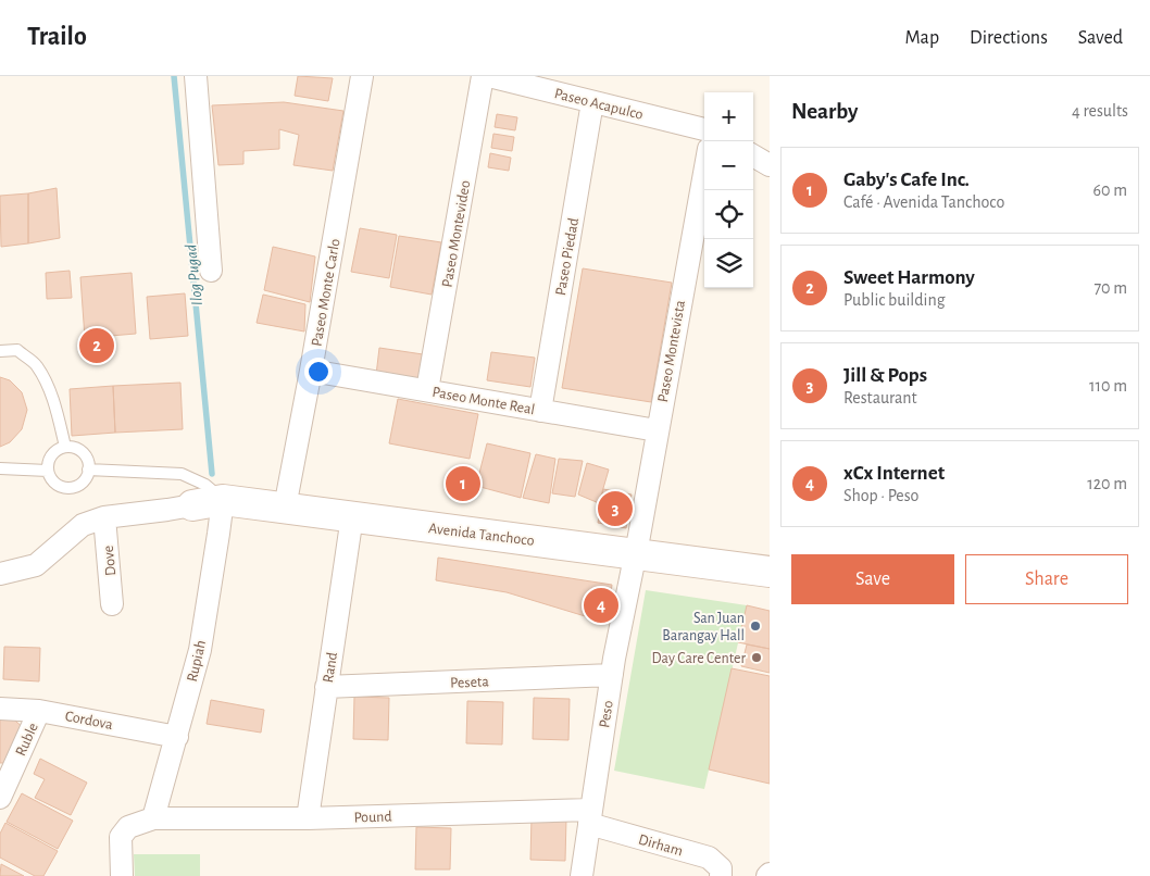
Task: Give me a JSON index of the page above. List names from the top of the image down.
{
  "streets": {
    "street": [
      "Paseo Acapulco",
      "Paseo Montevideo",
      "Paseo Piedad",
      "Paseo Monte Carlo",
      "Paseo Montevista",
      "Paseo Monte Real",
      "Avenida Tanchoco",
      "Dove",
      "Rupiah",
      "Rand",
      "Peseta",
      "Peso",
      "Cordova",
      "Ruble",
      "Pound",
      "Dirham"
    ]
  },
  "crossings": [
    ["Paseo Acapulco", "Paseo Piedad"],
    ["Paseo Montevideo", "Paseo Monte Real"],
    ["Paseo Piedad", "Paseo Monte Real"],
    ["Paseo Monte Carlo", "Paseo Monte Real"],
    ["Paseo Monte Carlo", "Avenida Tanchoco"],
    ["Paseo Montevista", "Paseo Monte Real"],
    ["Paseo Montevista", "Avenida Tanchoco"],
    ["Paseo Montevista", "Peso"],
    ["Avenida Tanchoco", "Rupiah"],
    ["Avenida Tanchoco", "Rand"],
    ["Avenida Tanchoco", "Peso"],
    ["Rupiah", "Cordova"],
    ["Rupiah", "Pound"],
    ["Rand", "Peseta"],
    ["Rand", "Pound"],
    ["Peseta", "Peso"],
    ["Peso", "Pound"],
    ["Peso", "Dirham"],
    ["Cordova", "Ruble"],
    ["Pound", "Dirham"]
  ],
  "water": ["Ilog Pugad"],
  "places": ["San Juan Barangay Hall", "Day Care Center"],
  "page": {
    "header": "Trailo",
    "nav": ["Map", "Directions", "Saved"],
    "heading": ["Nearby", "4 results"],
    "map_buttons": ["+", "−"],
    "list": [
      {
        "mark": "1",
        "name": "Gaby's Cafe Inc.",
        "note": "Café · Avenida Tanchoco",
        "value": "60 m"
      },
      {
        "mark": "2",
        "name": "Sweet Harmony",
        "note": "Public building",
        "value": "70 m"
      },
      {
        "mark": "3",
        "name": "Jill & Pops",
        "note": "Restaurant",
        "value": "110 m"
      },
      {
        "mark": "4",
        "name": "xCx Internet",
        "note": "Shop · Peso",
        "value": "120 m"
      }
    ],
    "pins": [
      "2",
      "1",
      "3",
      "4"
    ],
    "buttons": ["Save", "Share"]
  }
}
